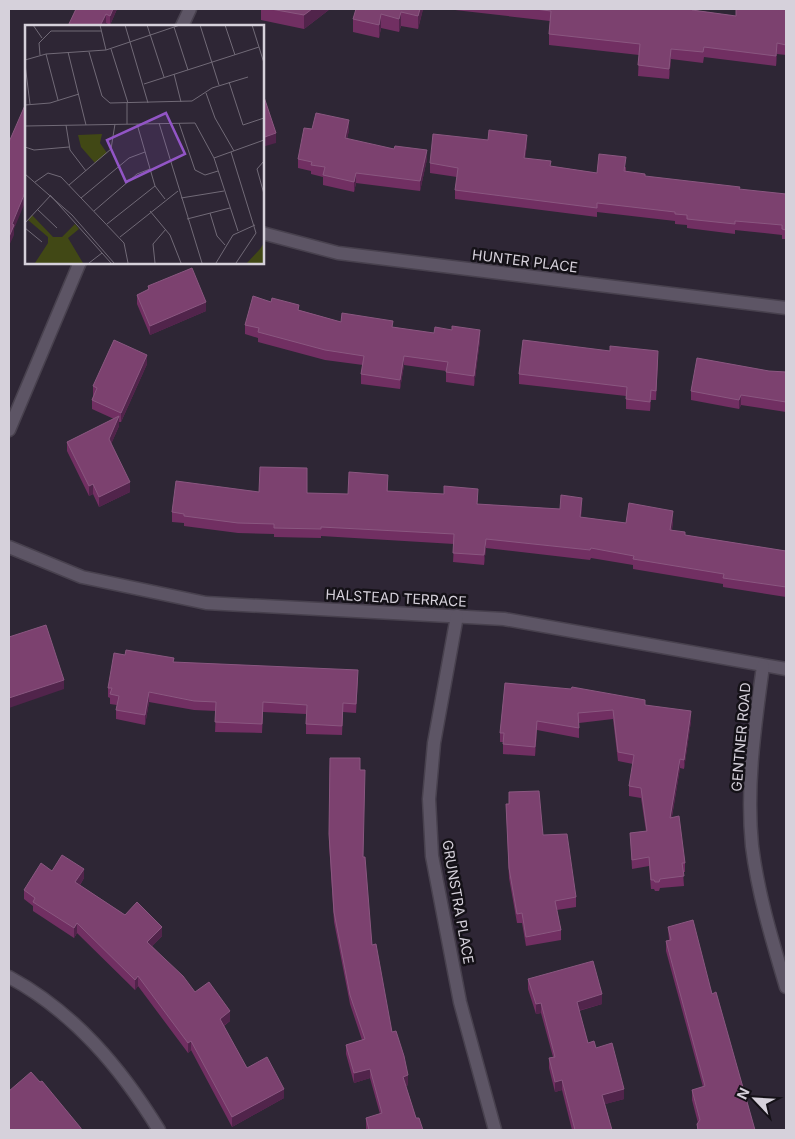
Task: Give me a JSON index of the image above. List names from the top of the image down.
{
  "streets": {
    "street": [
      "HUNTER PLACE",
      "HALSTEAD TERRACE",
      "GENTNER ROAD",
      "GRUNSTRA PLACE"
    ]
  },
  "crossings": [
    ["HALSTEAD TERRACE", "GENTNER ROAD"],
    ["HALSTEAD TERRACE", "GRUNSTRA PLACE"]
  ],
  "north": "top left"
}
